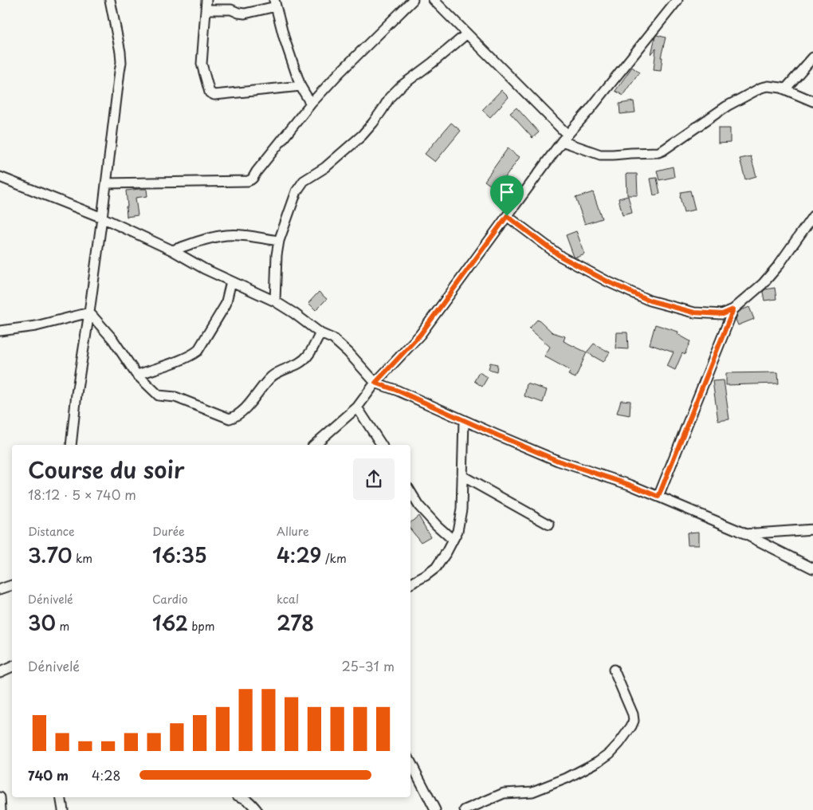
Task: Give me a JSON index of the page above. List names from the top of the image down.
{
  "page": {
    "heading": ["Course du soir", "18:12 · 5 × 740 m"],
    "stats": [
      ["Distance", "3.70 km"],
      ["Durée", "16:35"],
      ["Allure", "4:29 /km"],
      ["Dénivelé", "30 m"],
      ["Cardio", "162 bpm"],
      ["kcal", "278"]
    ],
    "chart": ["Dénivelé", "25–31 m"],
    "list": [
      {
        "name": "740 m",
        "note": "4:28"
      }
    ]
  }
}
